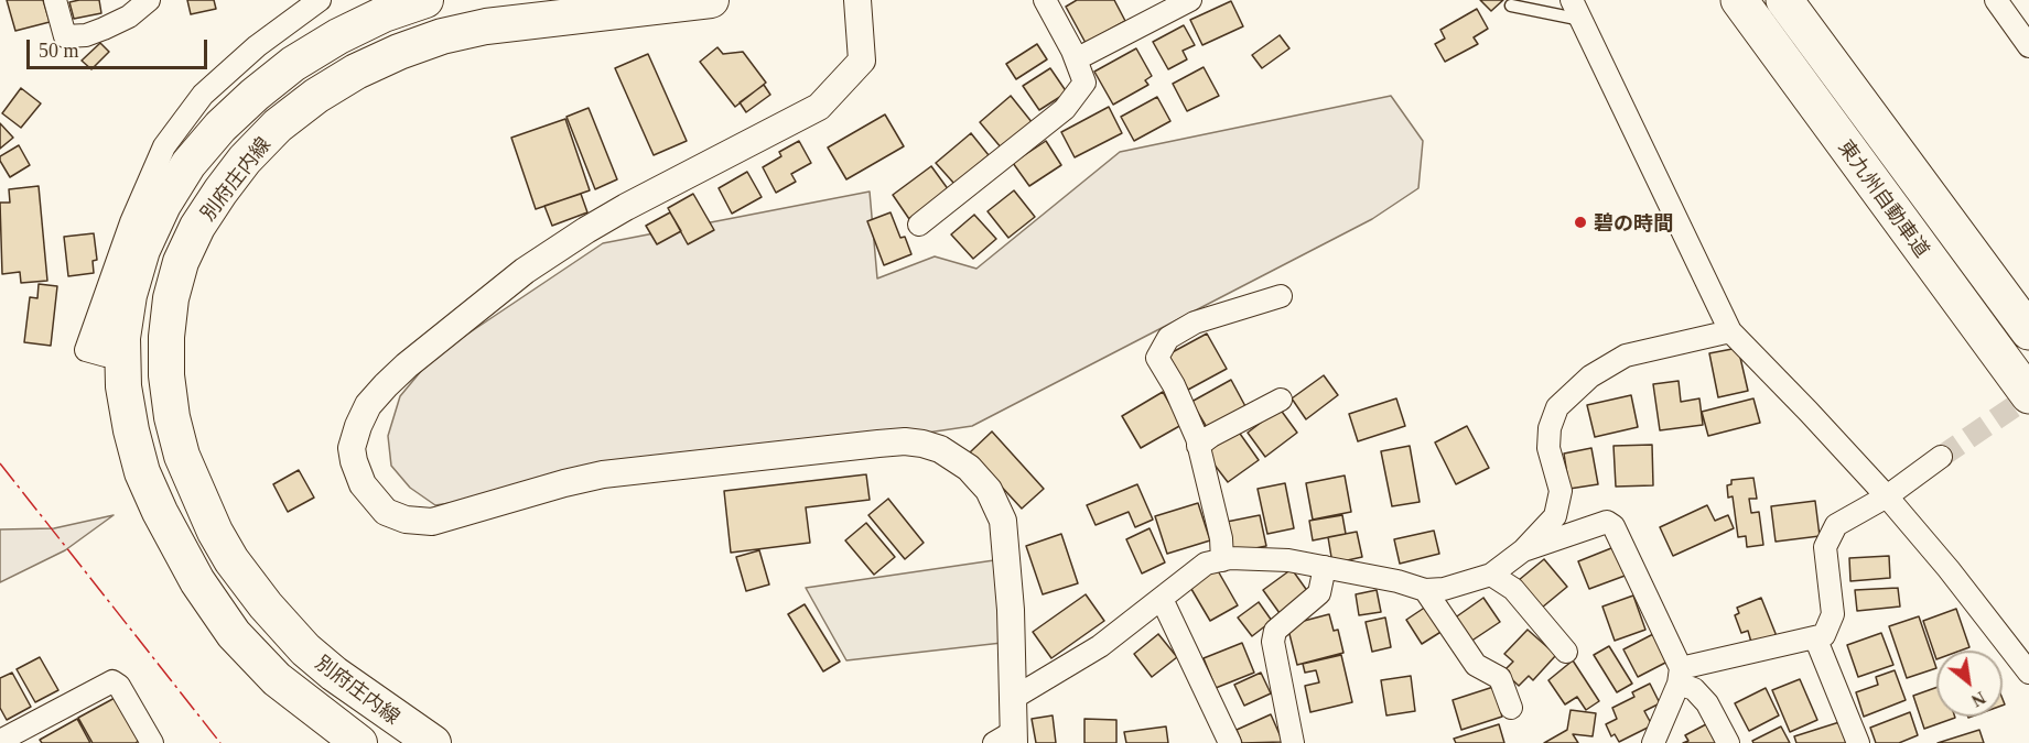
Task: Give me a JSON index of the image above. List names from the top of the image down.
{
  "streets": {
    "highway": ["東九州自動車道"],
    "main road": ["別府庄内線"]
  },
  "places": ["碧の時間"],
  "scale_bar": "50 m",
  "north": "bottom right"
}
